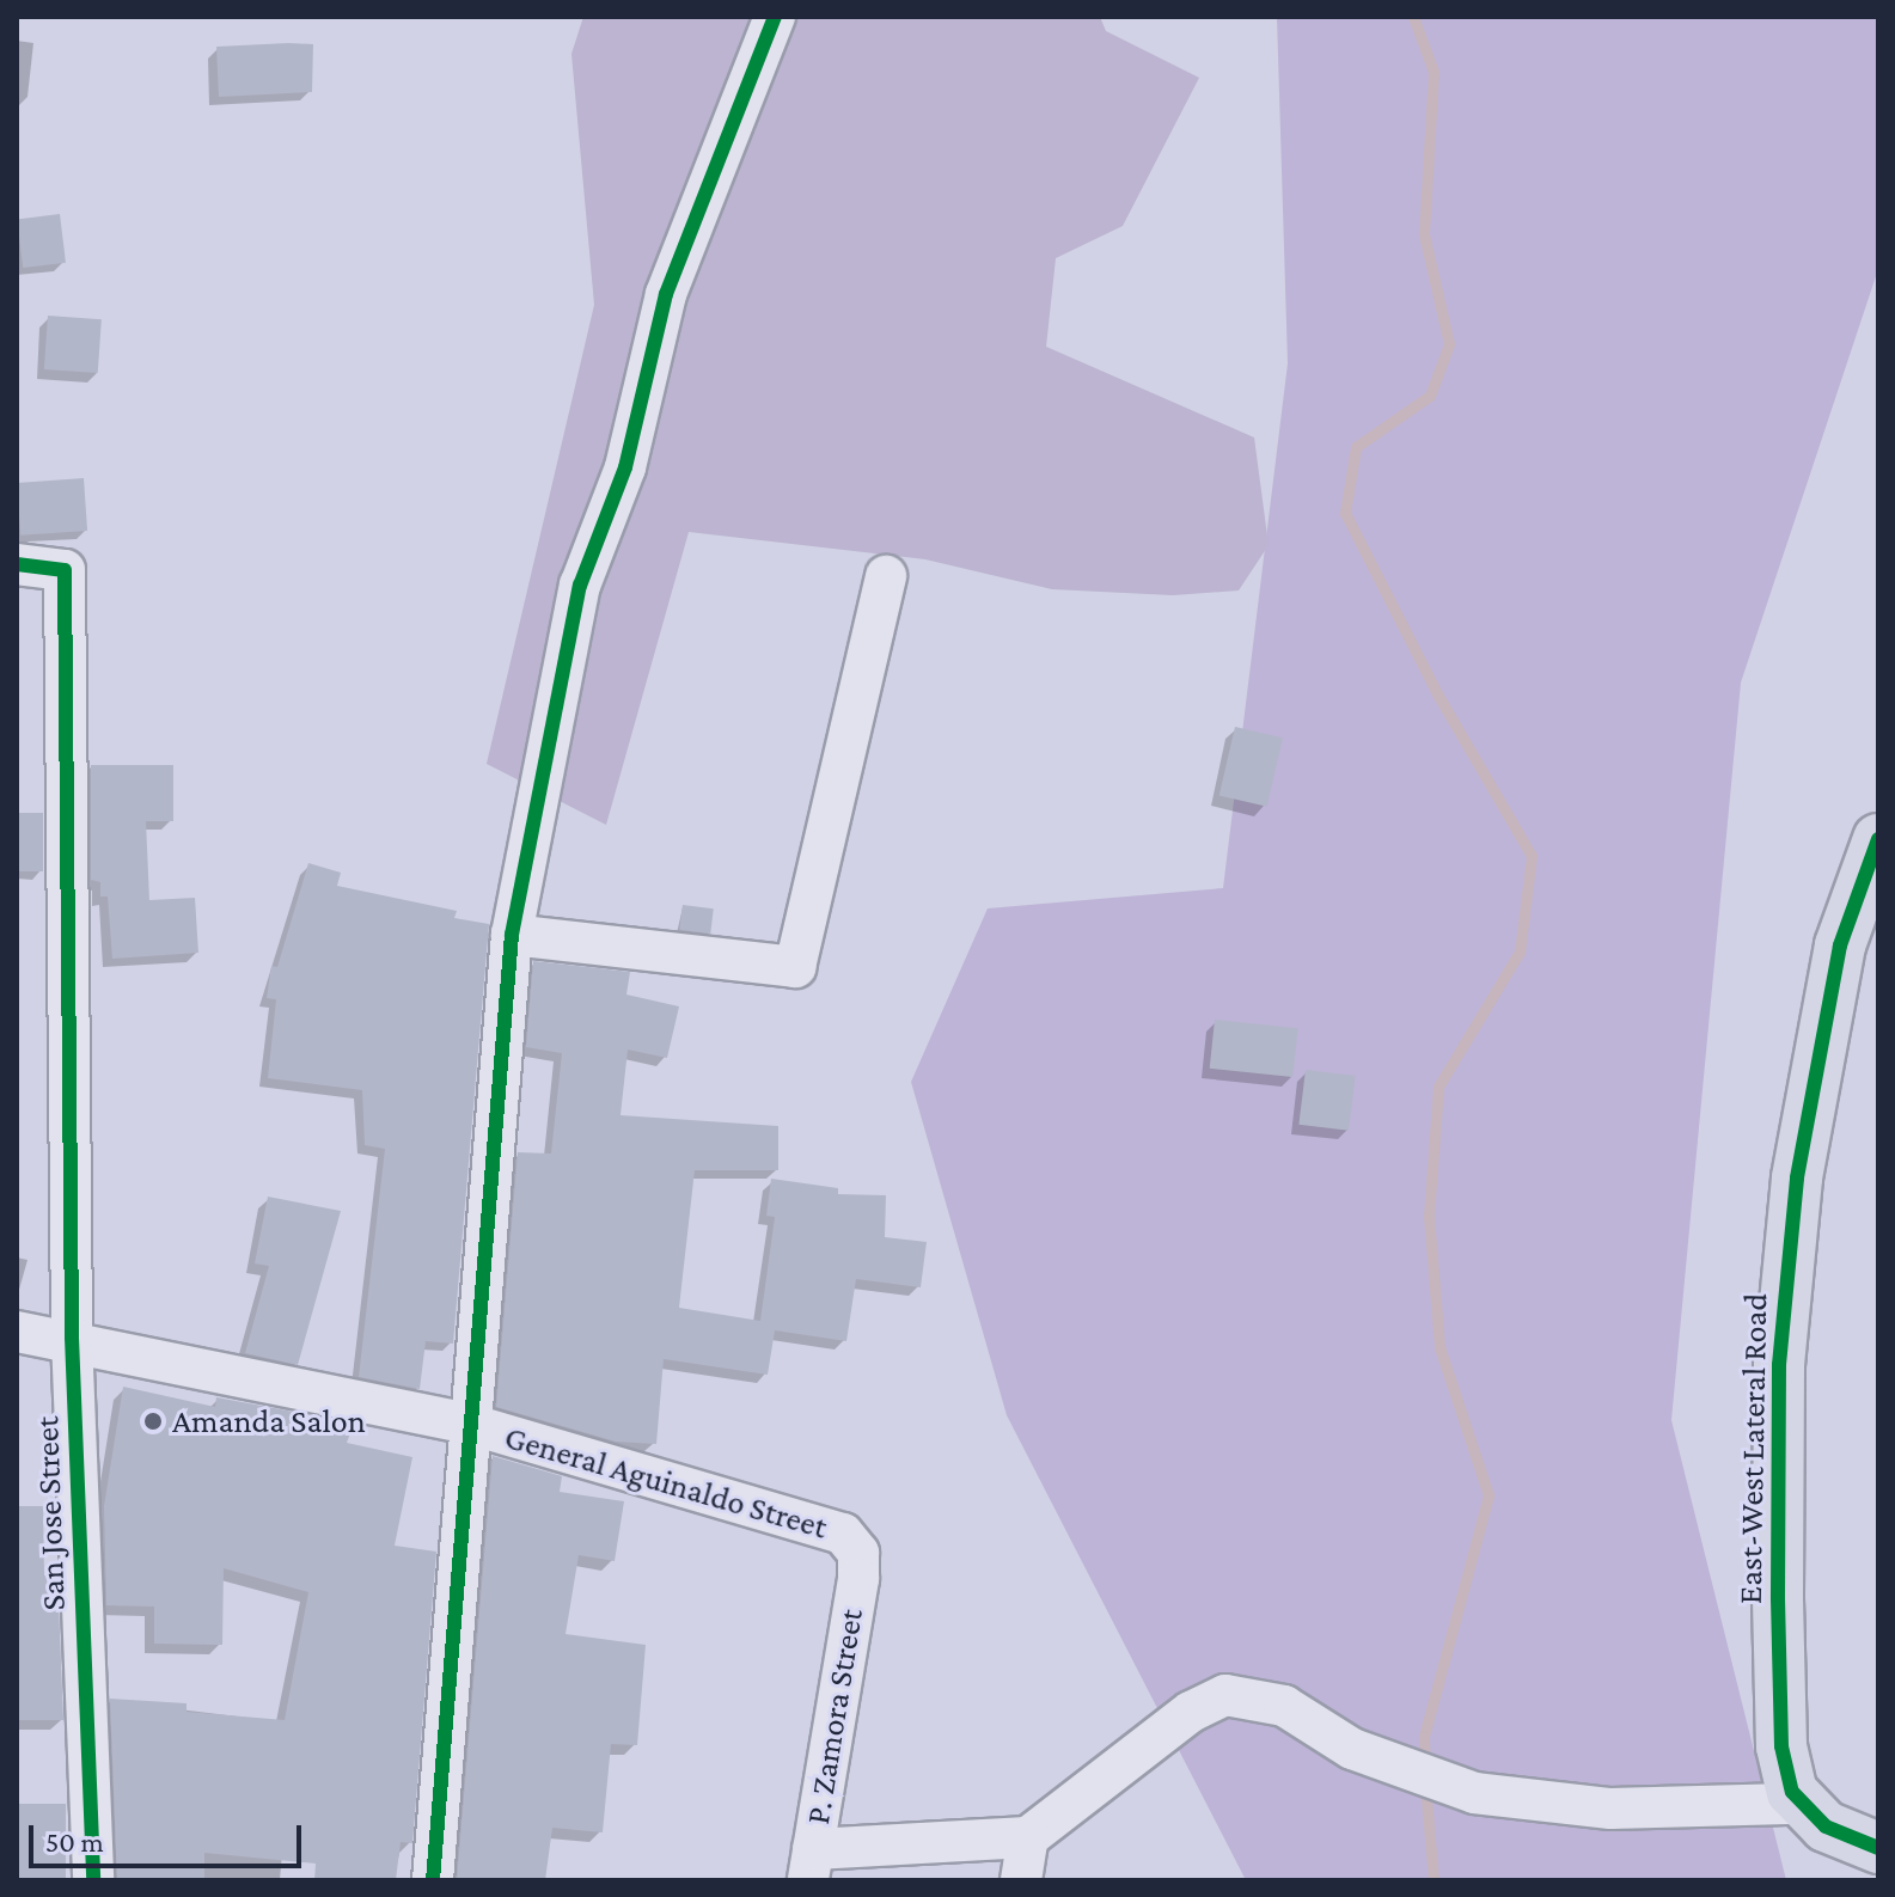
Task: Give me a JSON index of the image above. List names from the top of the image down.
{
  "streets": {
    "main road": ["East-West Lateral Road"],
    "street": ["General Aguinaldo Street", "San Jose Street", "P. Zamora Street"]
  },
  "crossings": [
    ["General Aguinaldo Street", "San Jose Street"],
    ["General Aguinaldo Street", "P. Zamora Street"]
  ],
  "places": ["Amanda Salon"],
  "scale_bar": "50 m"
}
